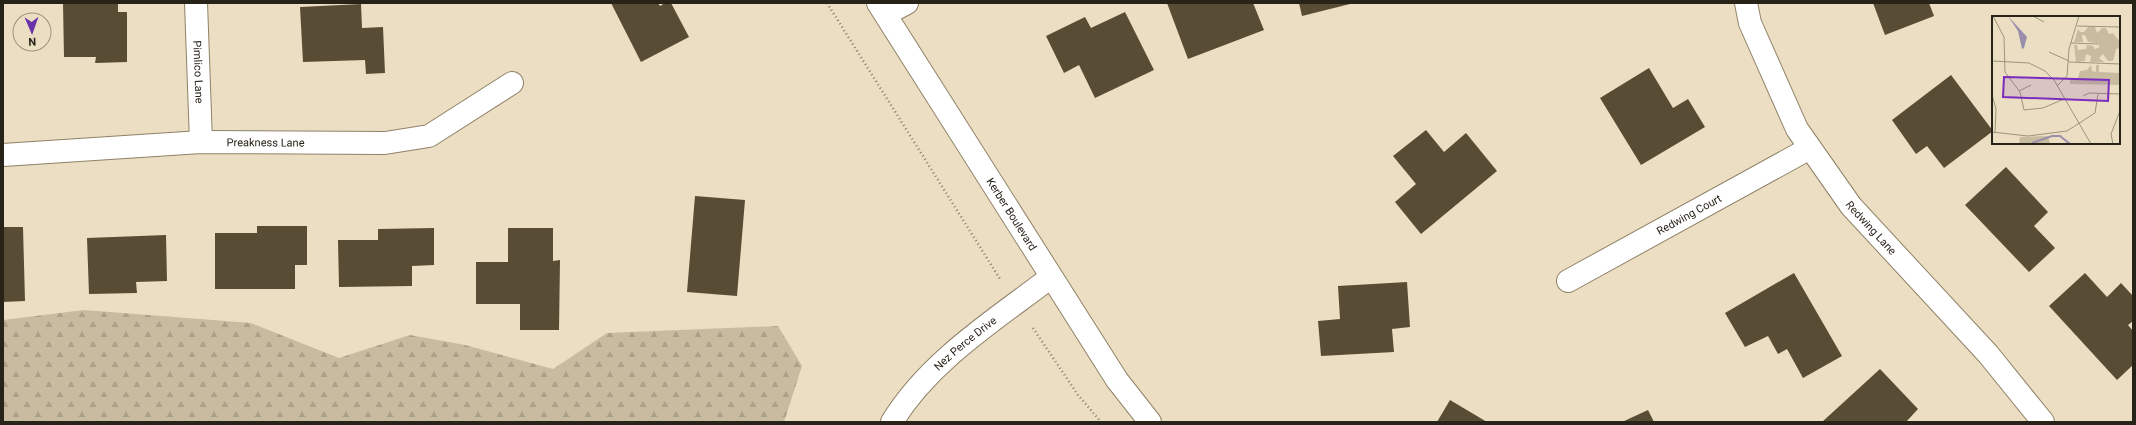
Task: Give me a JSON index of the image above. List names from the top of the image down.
{
  "streets": {
    "street": [
      "Pimlico Lane",
      "Preakness Lane",
      "Kerber Boulevard",
      "Redwing Court",
      "Redwing Lane",
      "Nez Perce Drive"
    ]
  },
  "crossings": [
    ["Pimlico Lane", "Preakness Lane"],
    ["Kerber Boulevard", "Nez Perce Drive"],
    ["Redwing Court", "Redwing Lane"]
  ],
  "north": "bottom"
}
